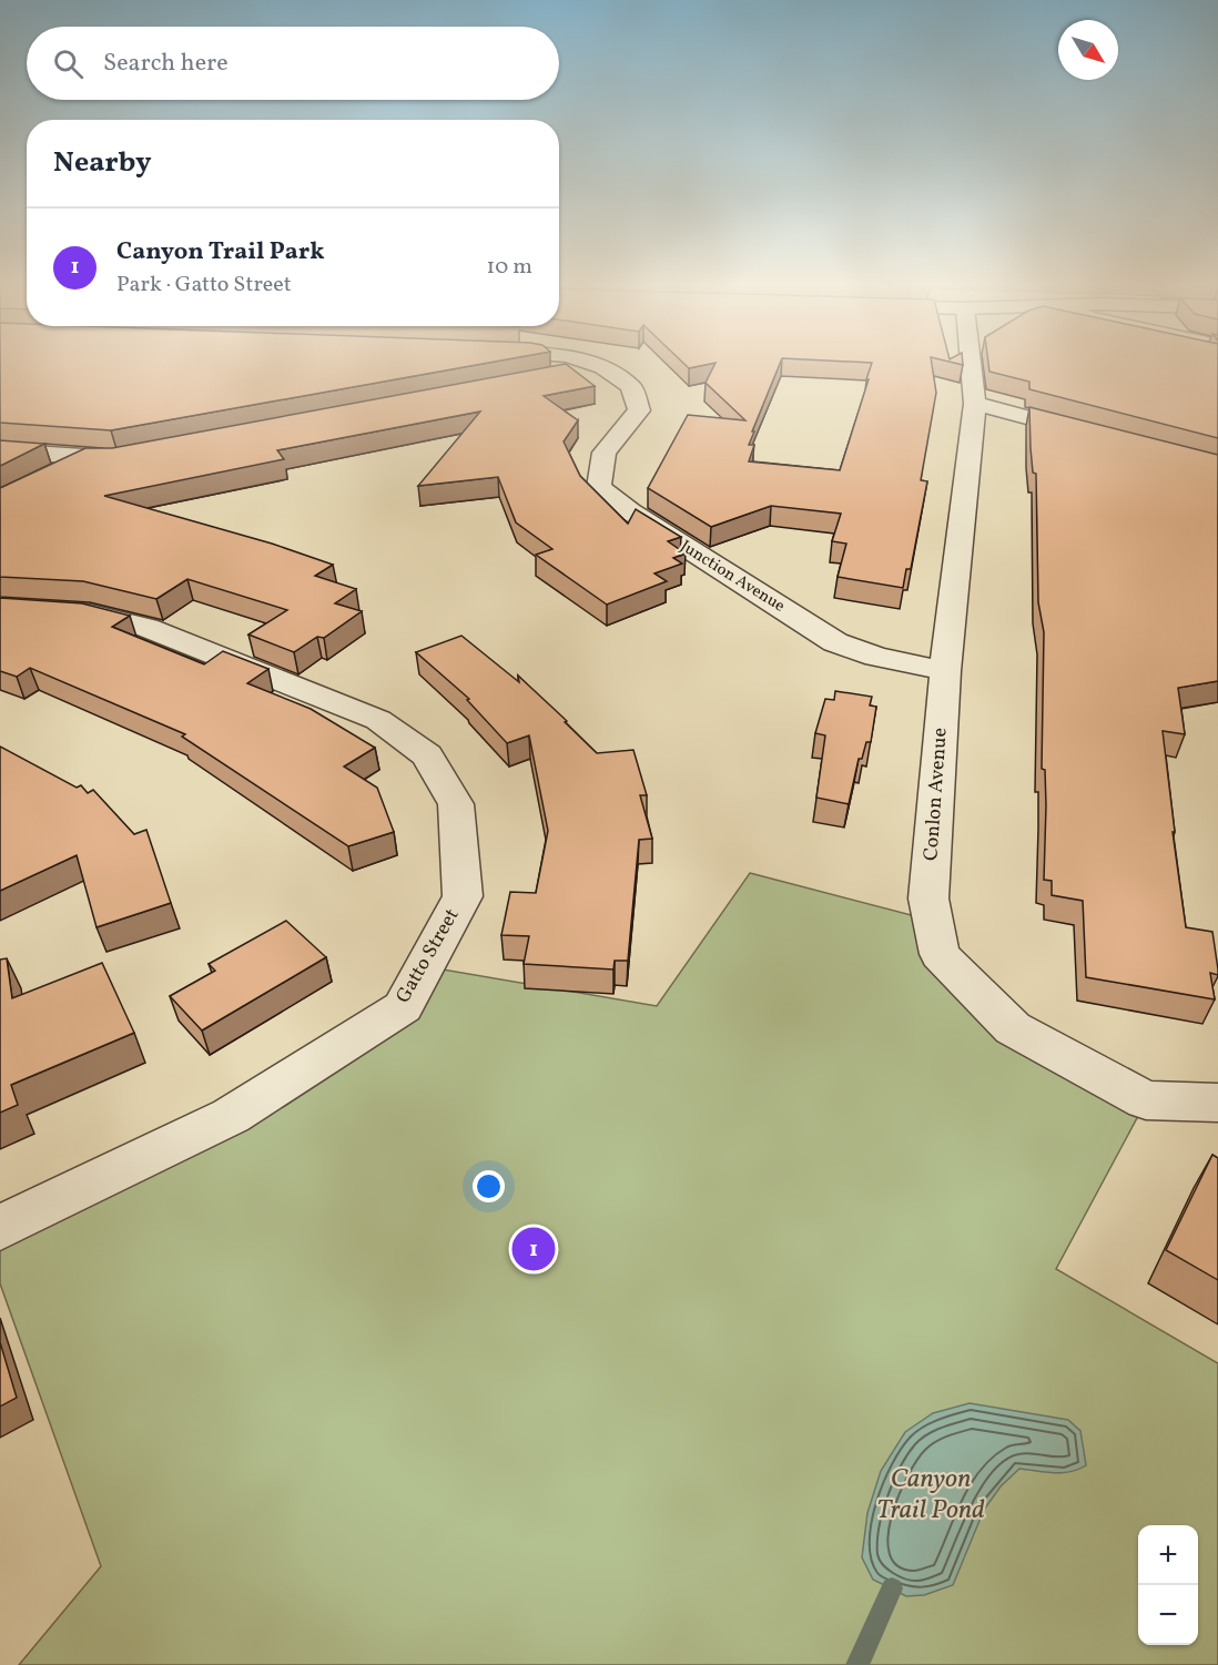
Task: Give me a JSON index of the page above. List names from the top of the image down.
{
  "streets": {
    "street": ["Junction Avenue", "Conlon Avenue", "Gatto Street"]
  },
  "crossings": [
    ["Junction Avenue", "Conlon Avenue"]
  ],
  "water": ["Canyon Trail Pond"],
  "north": "bottom right",
  "page": {
    "search": "Search here",
    "heading": "Nearby",
    "list": [
      {
        "mark": "1",
        "name": "Canyon Trail Park",
        "note": "Park · Gatto Street",
        "value": "10 m"
      }
    ],
    "pins": "1",
    "map_buttons": ["+", "−"]
  }
}
